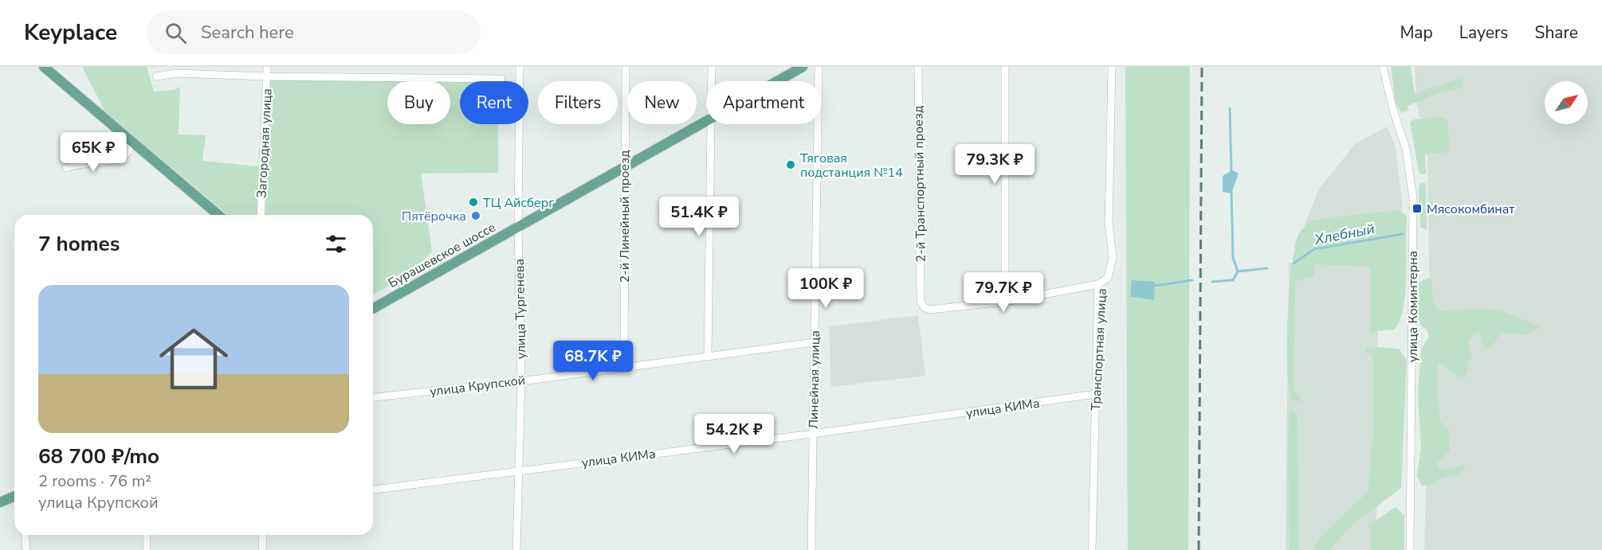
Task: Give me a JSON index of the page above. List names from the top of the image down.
{
  "streets": {
    "main road": ["Бурашевское шоссе"],
    "street": [
      "Загородная улица",
      "2-й Транспортный проезд",
      "2-й Линейный проезд",
      "улица Коминтерна",
      "улица Тургенева",
      "Транспортная улица",
      "Линейная улица",
      "улица Крупской",
      "улица КИМа"
    ]
  },
  "crossings": [
    ["2-й Линейный проезд", "Бурашевское шоссе"],
    ["2-й Линейный проезд", "улица Крупской"],
    ["Бурашевское шоссе", "улица Тургенева"],
    ["улица Тургенева", "улица Крупской"],
    ["улица Тургенева", "улица КИМа"],
    ["Транспортная улица", "улица КИМа"],
    ["Линейная улица", "улица Крупской"],
    ["Линейная улица", "улица КИМа"]
  ],
  "water": ["Хлебный"],
  "places": {
    "other": ["Тяговая подстанция №14", "ТЦ Айсберг", "Пятёрочка"],
    "transit": ["Мясокомбинат"]
  },
  "north": "top right",
  "page": {
    "header": "Keyplace",
    "search": "Search here",
    "nav": ["Map", "Layers", "Share"],
    "chip": [
      "Buy",
      "Rent",
      "Filters",
      "New",
      "Apartment"
    ],
    "price": [
      "65K ₽",
      "79.3K ₽",
      "51.4K ₽",
      "100K ₽",
      "79.7K ₽",
      "68.7K ₽",
      "54.2K ₽"
    ],
    "heading": "7 homes",
    "list": [
      {
        "name": "68 700 ₽/mo",
        "note": "2 rooms · 76 m² · улица Крупской"
      }
    ]
  }
}
